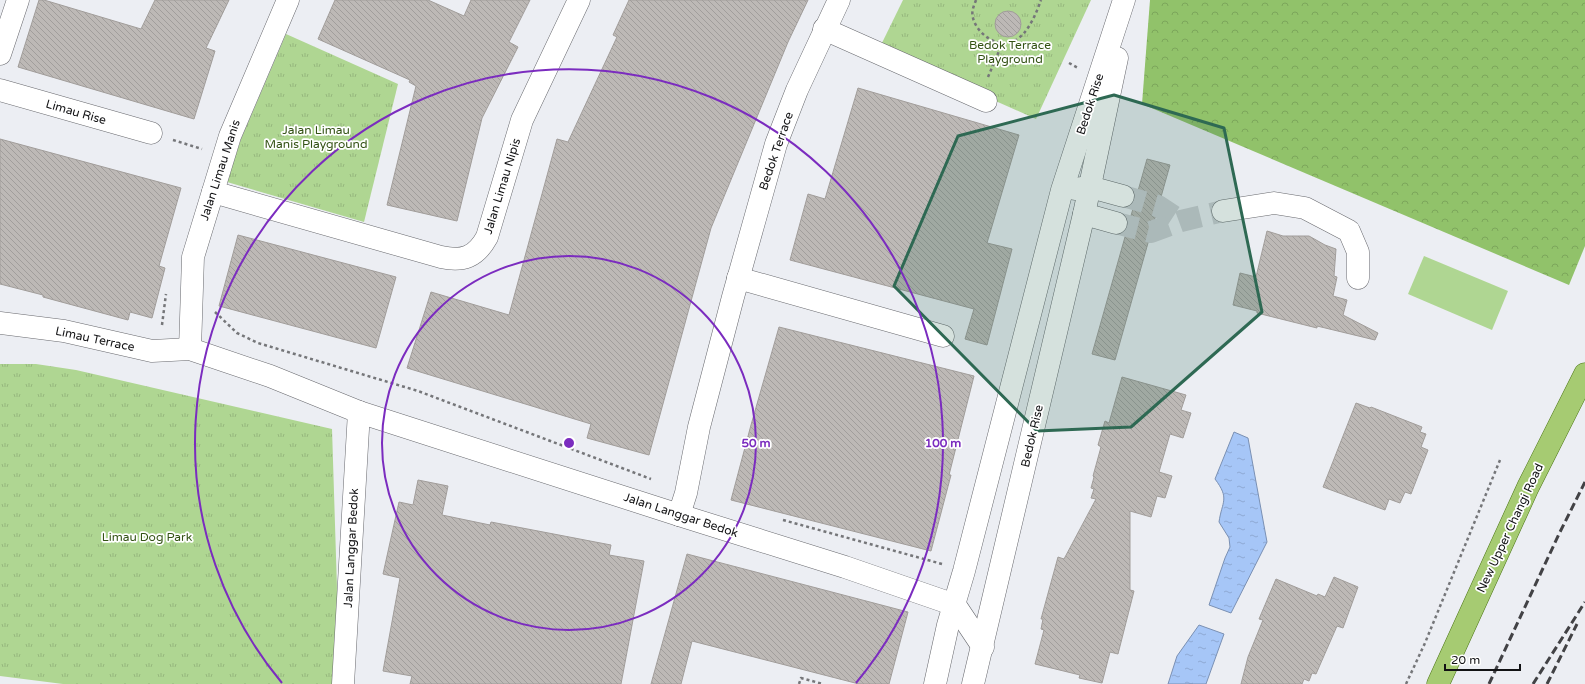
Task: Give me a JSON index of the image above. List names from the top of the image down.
{
  "streets": {
    "main road": ["New Upper Changi Road"],
    "street": [
      "Bedok Rise",
      "Limau Rise",
      "Bedok Terrace",
      "Jalan Limau Manis",
      "Jalan Limau Nipis",
      "Limau Terrace",
      "Jalan Langgar Bedok"
    ]
  },
  "crossings": [
    ["Bedok Rise", "Jalan Langgar Bedok"],
    ["Bedok Terrace", "Jalan Langgar Bedok"],
    ["Jalan Limau Manis", "Jalan Limau Nipis"],
    ["Jalan Limau Manis", "Limau Terrace"],
    ["Jalan Limau Manis", "Jalan Langgar Bedok"],
    ["Limau Terrace", "Jalan Langgar Bedok"]
  ],
  "parks": ["Bedok Terrace Playground", "Jalan Limau Manis Playground", "Limau Dog Park"],
  "scale_bar": "20 m",
  "rings": ["50 m", "100 m"]
}
